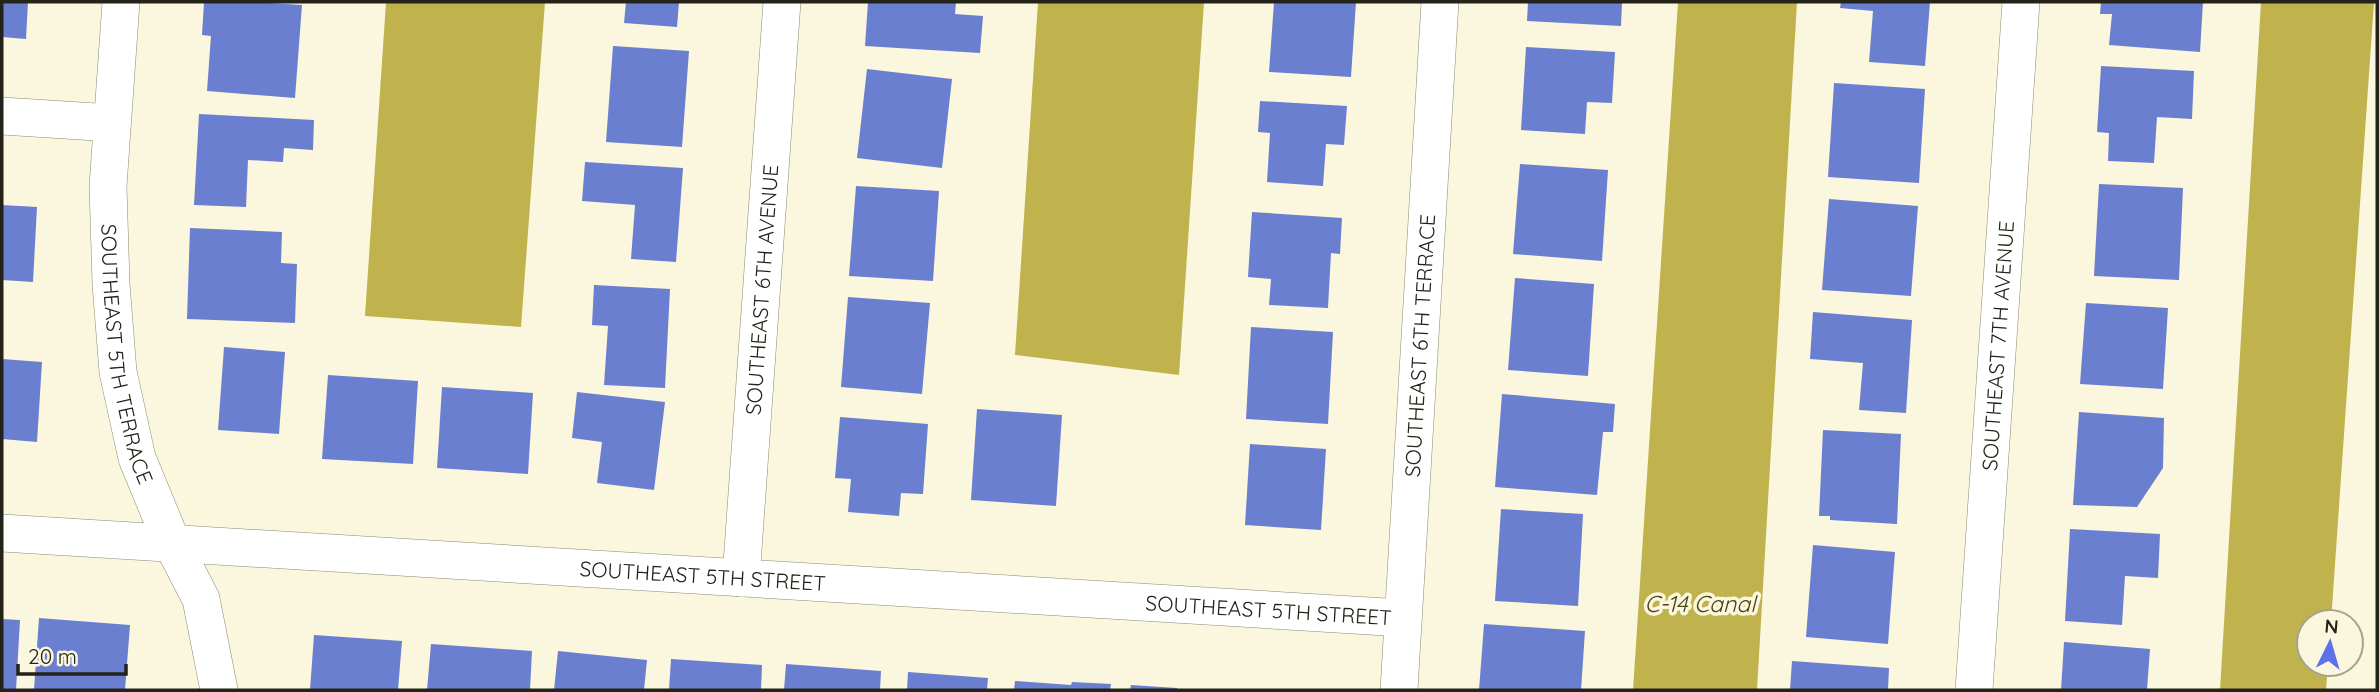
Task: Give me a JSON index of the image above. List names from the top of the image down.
{
  "streets": {
    "street": [
      "SOUTHEAST 6TH AVENUE",
      "SOUTHEAST 6TH TERRACE",
      "SOUTHEAST 7TH AVENUE",
      "SOUTHEAST 5TH TERRACE",
      "SOUTHEAST 5TH STREET"
    ]
  },
  "crossings": [
    ["SOUTHEAST 6TH AVENUE", "SOUTHEAST 5TH STREET"],
    ["SOUTHEAST 6TH TERRACE", "SOUTHEAST 5TH STREET"],
    ["SOUTHEAST 5TH TERRACE", "SOUTHEAST 5TH STREET"]
  ],
  "water": ["C-14 Canal"],
  "scale_bar": "20 m",
  "north": "top"
}
